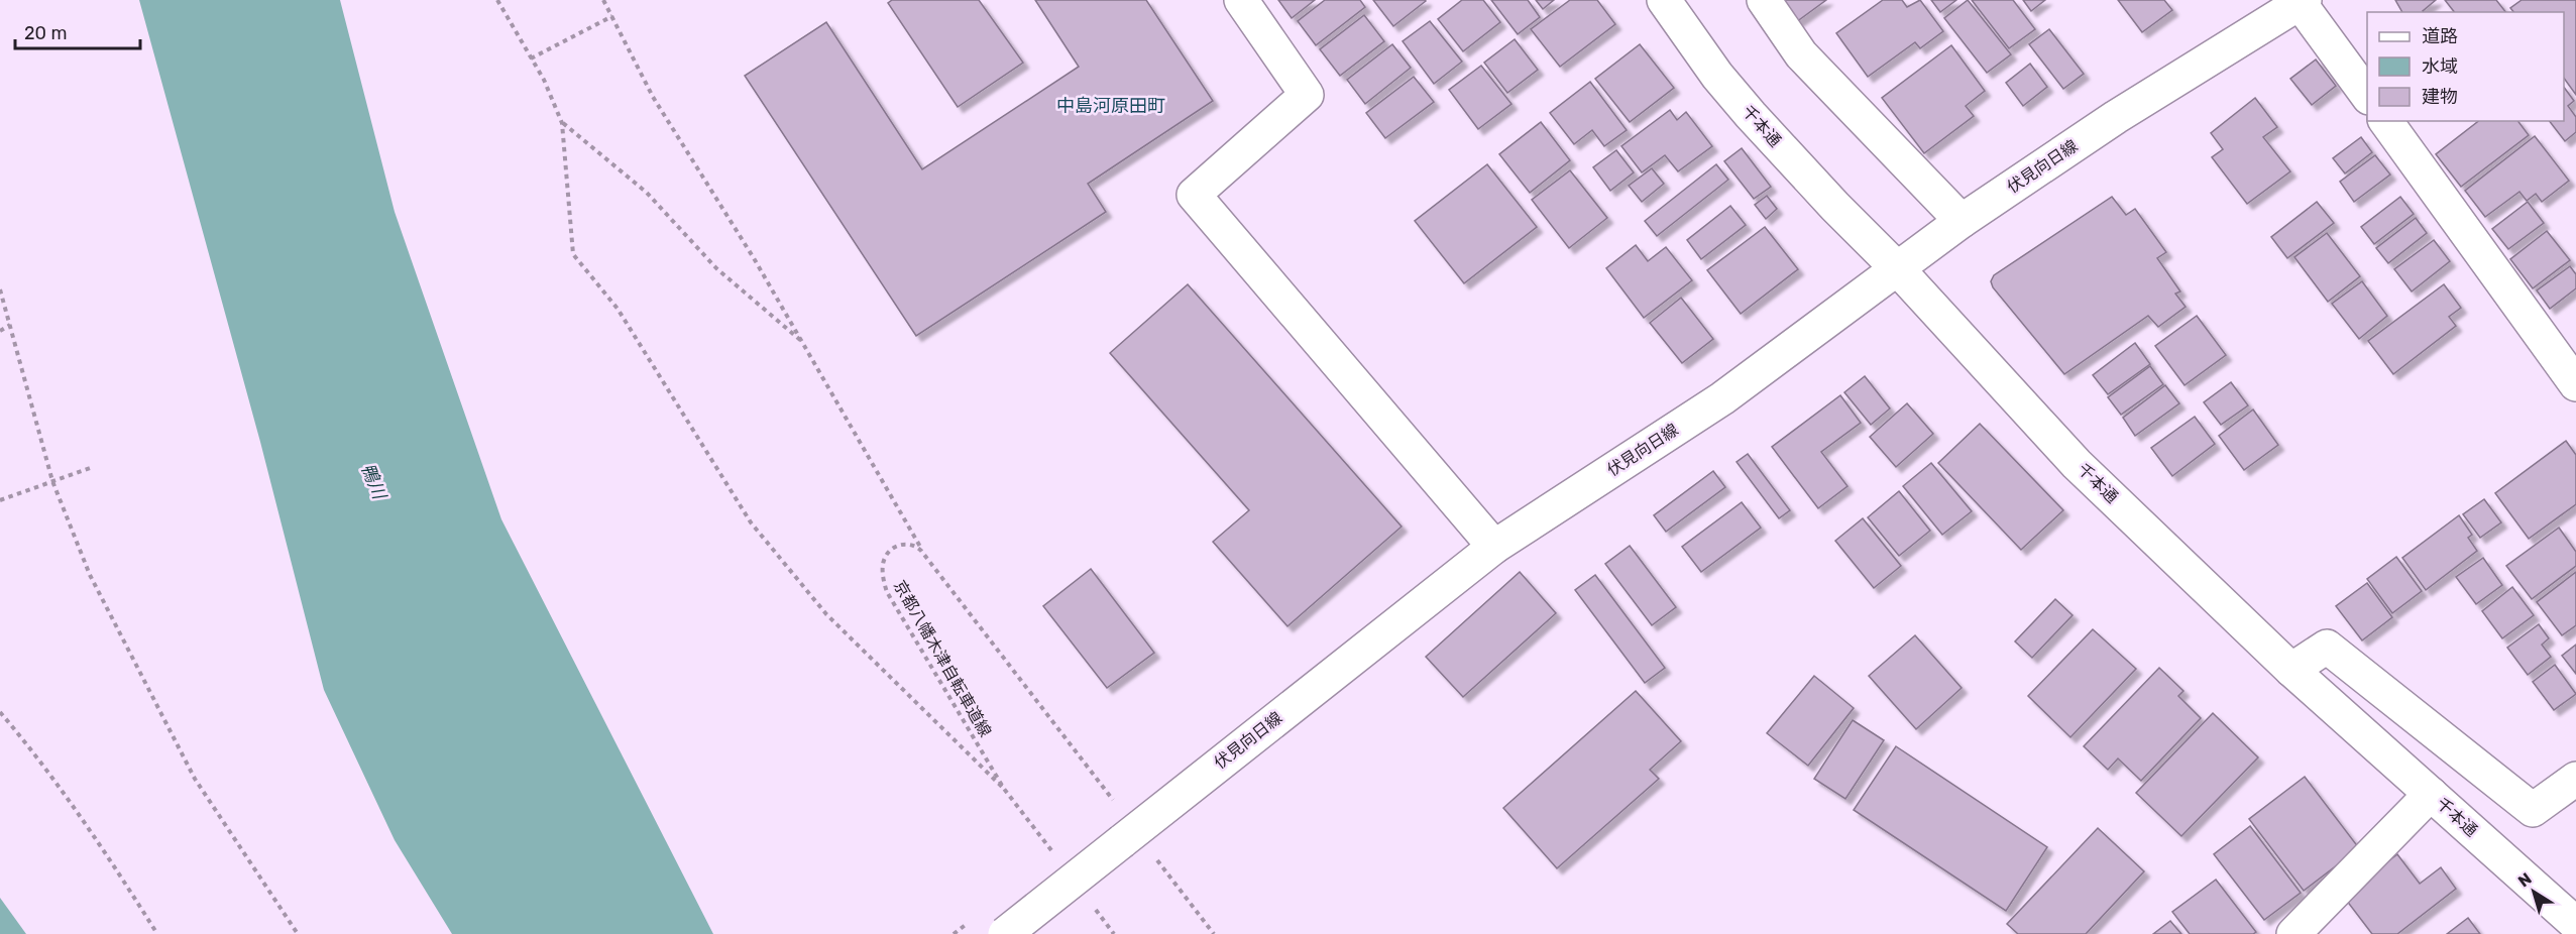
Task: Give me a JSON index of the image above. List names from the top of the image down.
{
  "streets": {
    "street": ["千本通", "伏見向日線"],
    "path": ["京都八幡木津自転車道線"]
  },
  "crossings": [
    ["千本通", "伏見向日線"]
  ],
  "districts": ["中島河原田町"],
  "water": ["鴨川"],
  "legend": ["道路", "水域", "建物"],
  "scale_bar": "20 m",
  "north": "top left"
}
